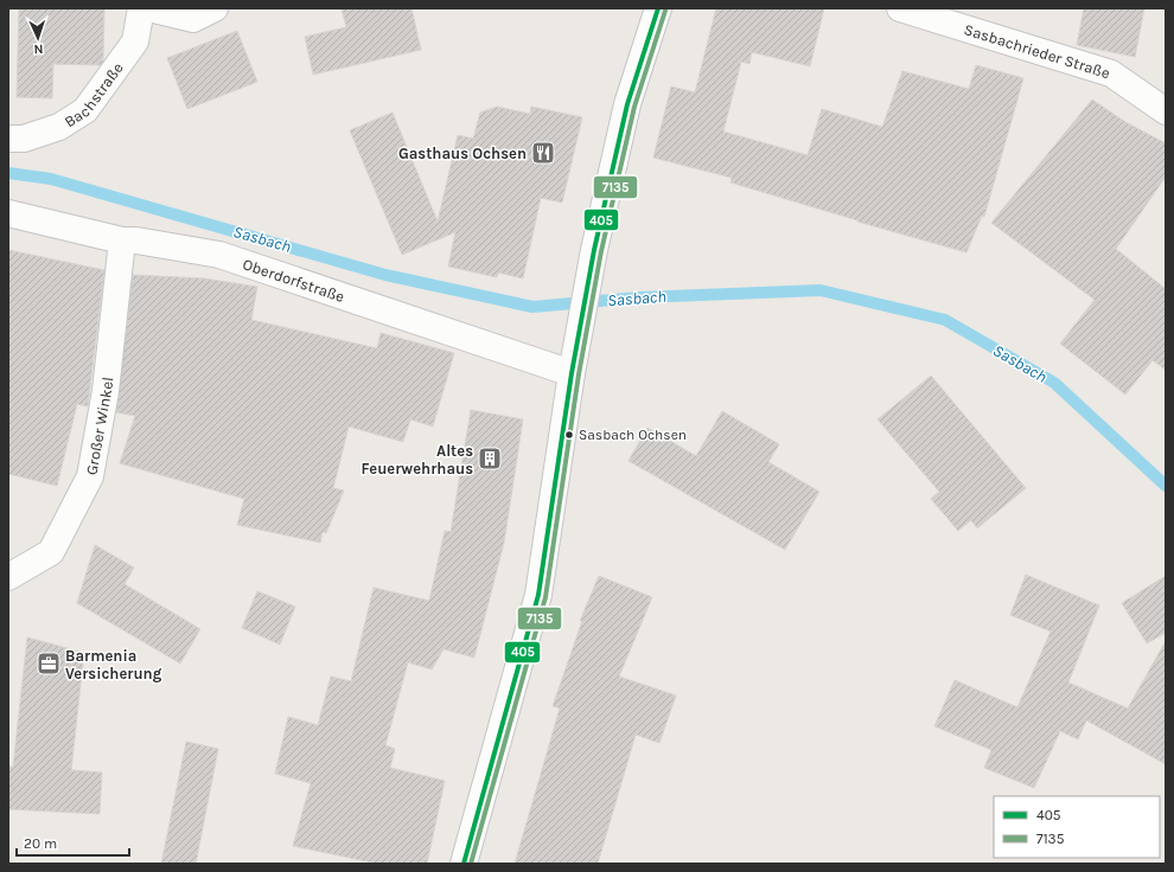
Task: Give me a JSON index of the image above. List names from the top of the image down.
{
  "streets": {
    "street": [
      "Sasbachrieder Straße",
      "Bachstraße",
      "Oberdorfstraße",
      "Großer Winkel"
    ]
  },
  "crossings": [
    ["Oberdorfstraße", "Großer Winkel"]
  ],
  "water": ["Sasbach"],
  "places": {
    "restaurant": ["Gasthaus Ochsen"],
    "other": ["Sasbach Ochsen"],
    "building": ["Altes Feuerwehrhaus"],
    "office": ["Barmenia Versicherung"]
  },
  "lines": ["transit line 405", "transit line 7135"],
  "legend": ["405", "7135"],
  "scale_bar": "20 m",
  "north": "bottom"
}
